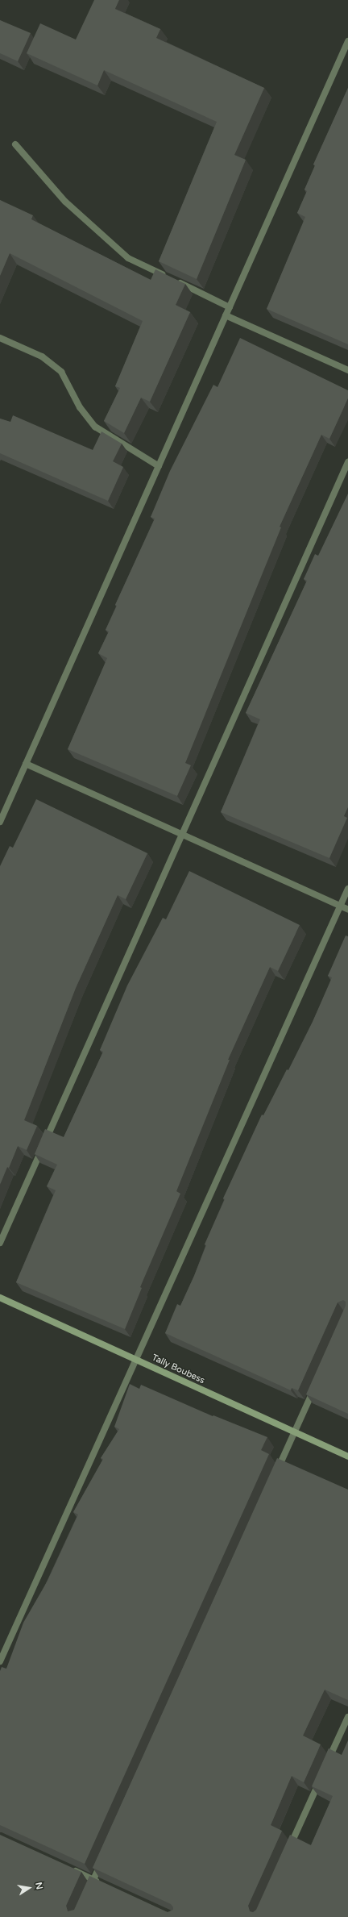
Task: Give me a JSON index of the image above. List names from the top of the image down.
{
  "streets": {
    "street": ["Tally Boubess"]
  },
  "north": "right"
}
